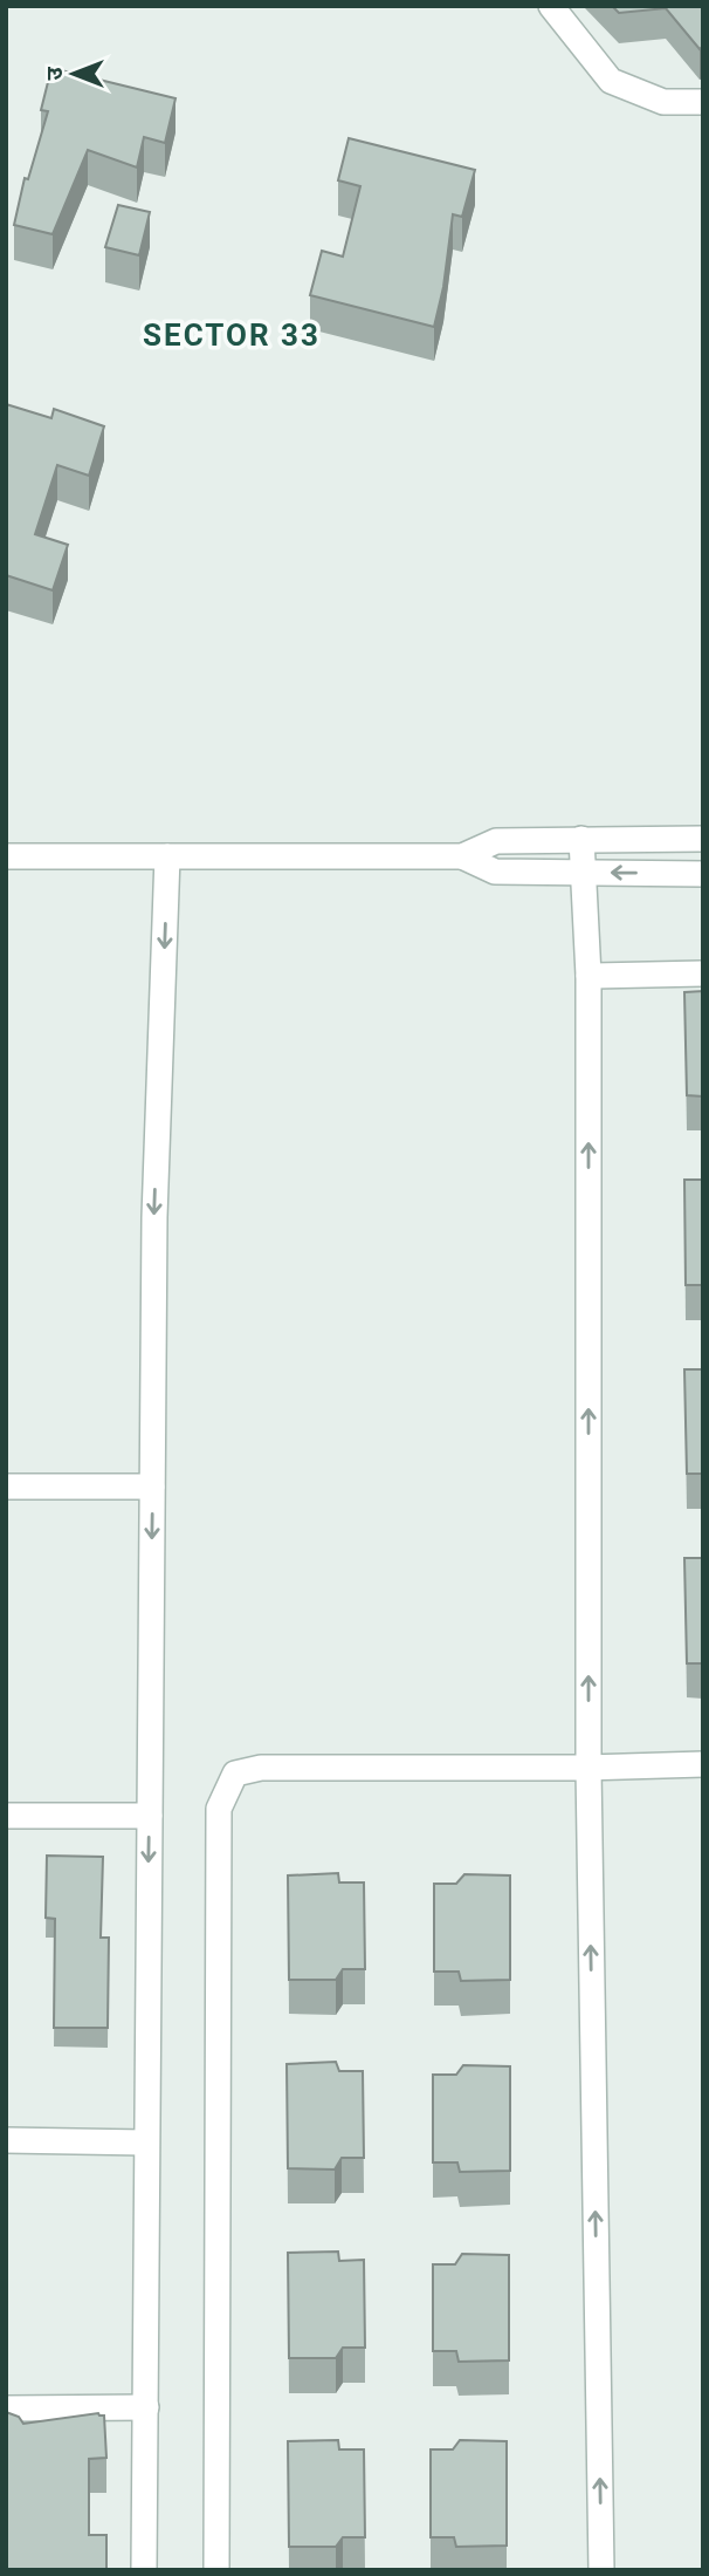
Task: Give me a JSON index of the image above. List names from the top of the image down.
{
  "districts": ["SECTOR 33"],
  "north": "left"
}
